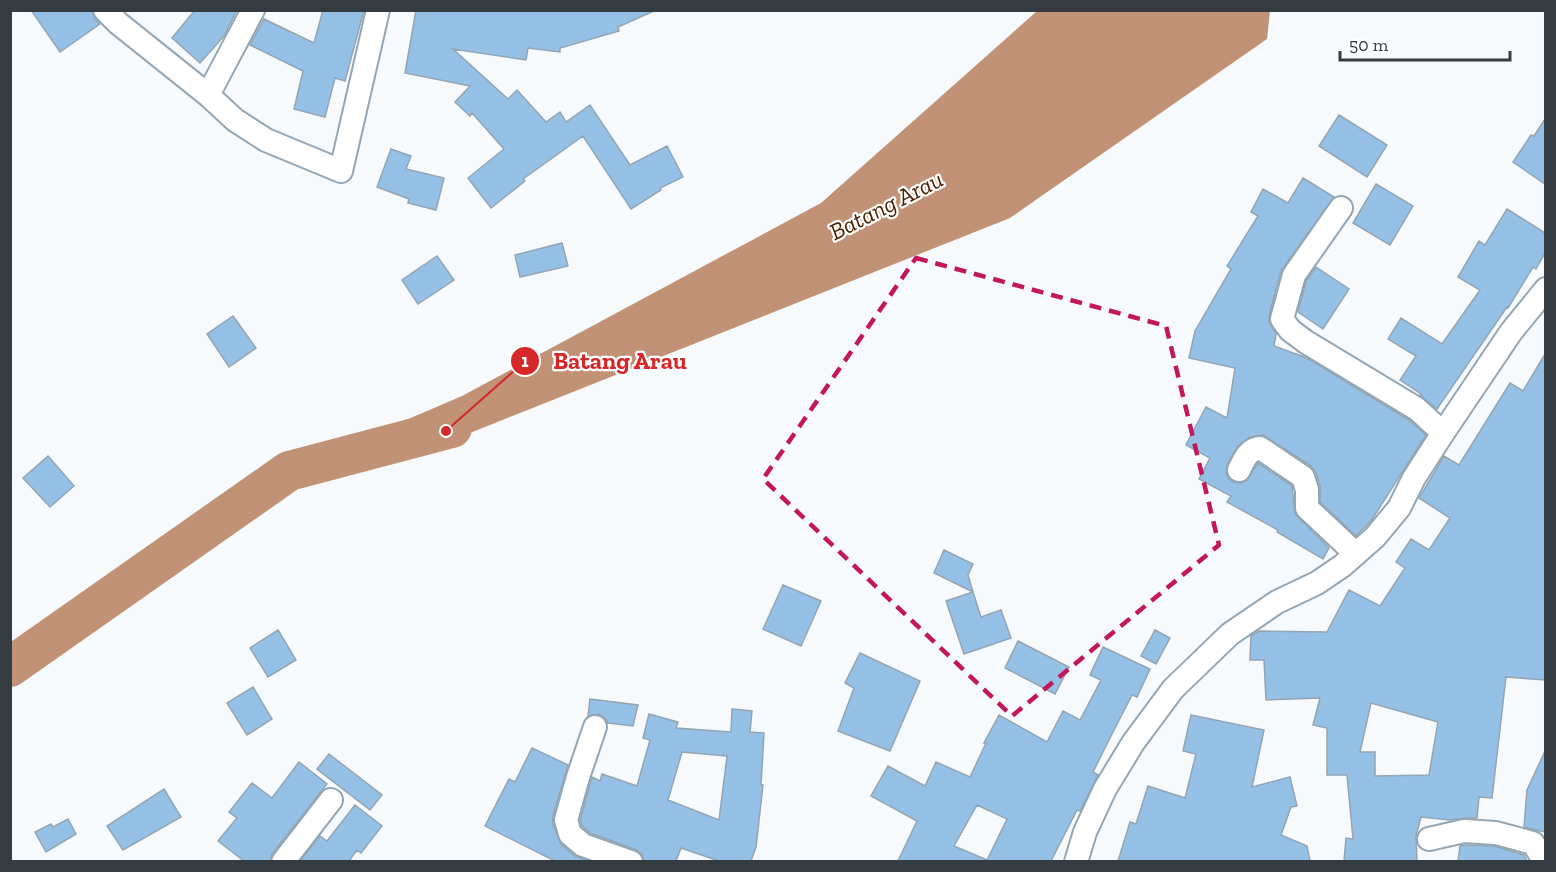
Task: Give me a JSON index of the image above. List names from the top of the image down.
{
  "water": ["Batang Arau"],
  "places": ["Batang Arau"],
  "scale_bar": "50 m"
}
